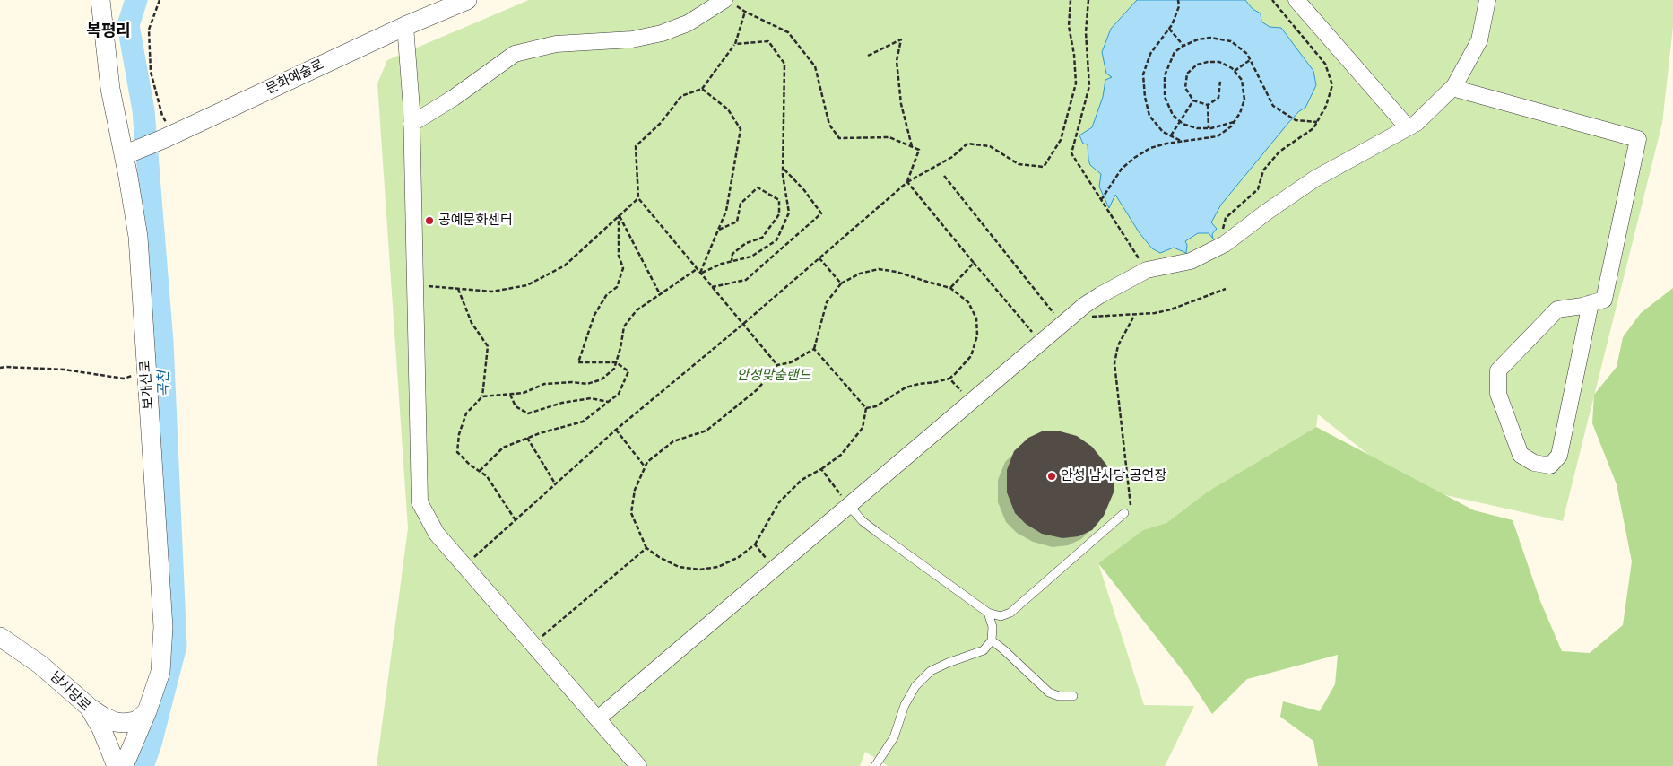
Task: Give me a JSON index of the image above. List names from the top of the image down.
{
  "streets": {
    "street": ["문화예술로", "보개산로", "남사당로"]
  },
  "crossings": [
    ["문화예술로", "보개산로"]
  ],
  "districts": ["복평리"],
  "water": ["곡천"],
  "parks": ["안성맞춤랜드"],
  "places": ["공예문화센터", "안성 남사당 공연장"]
}
